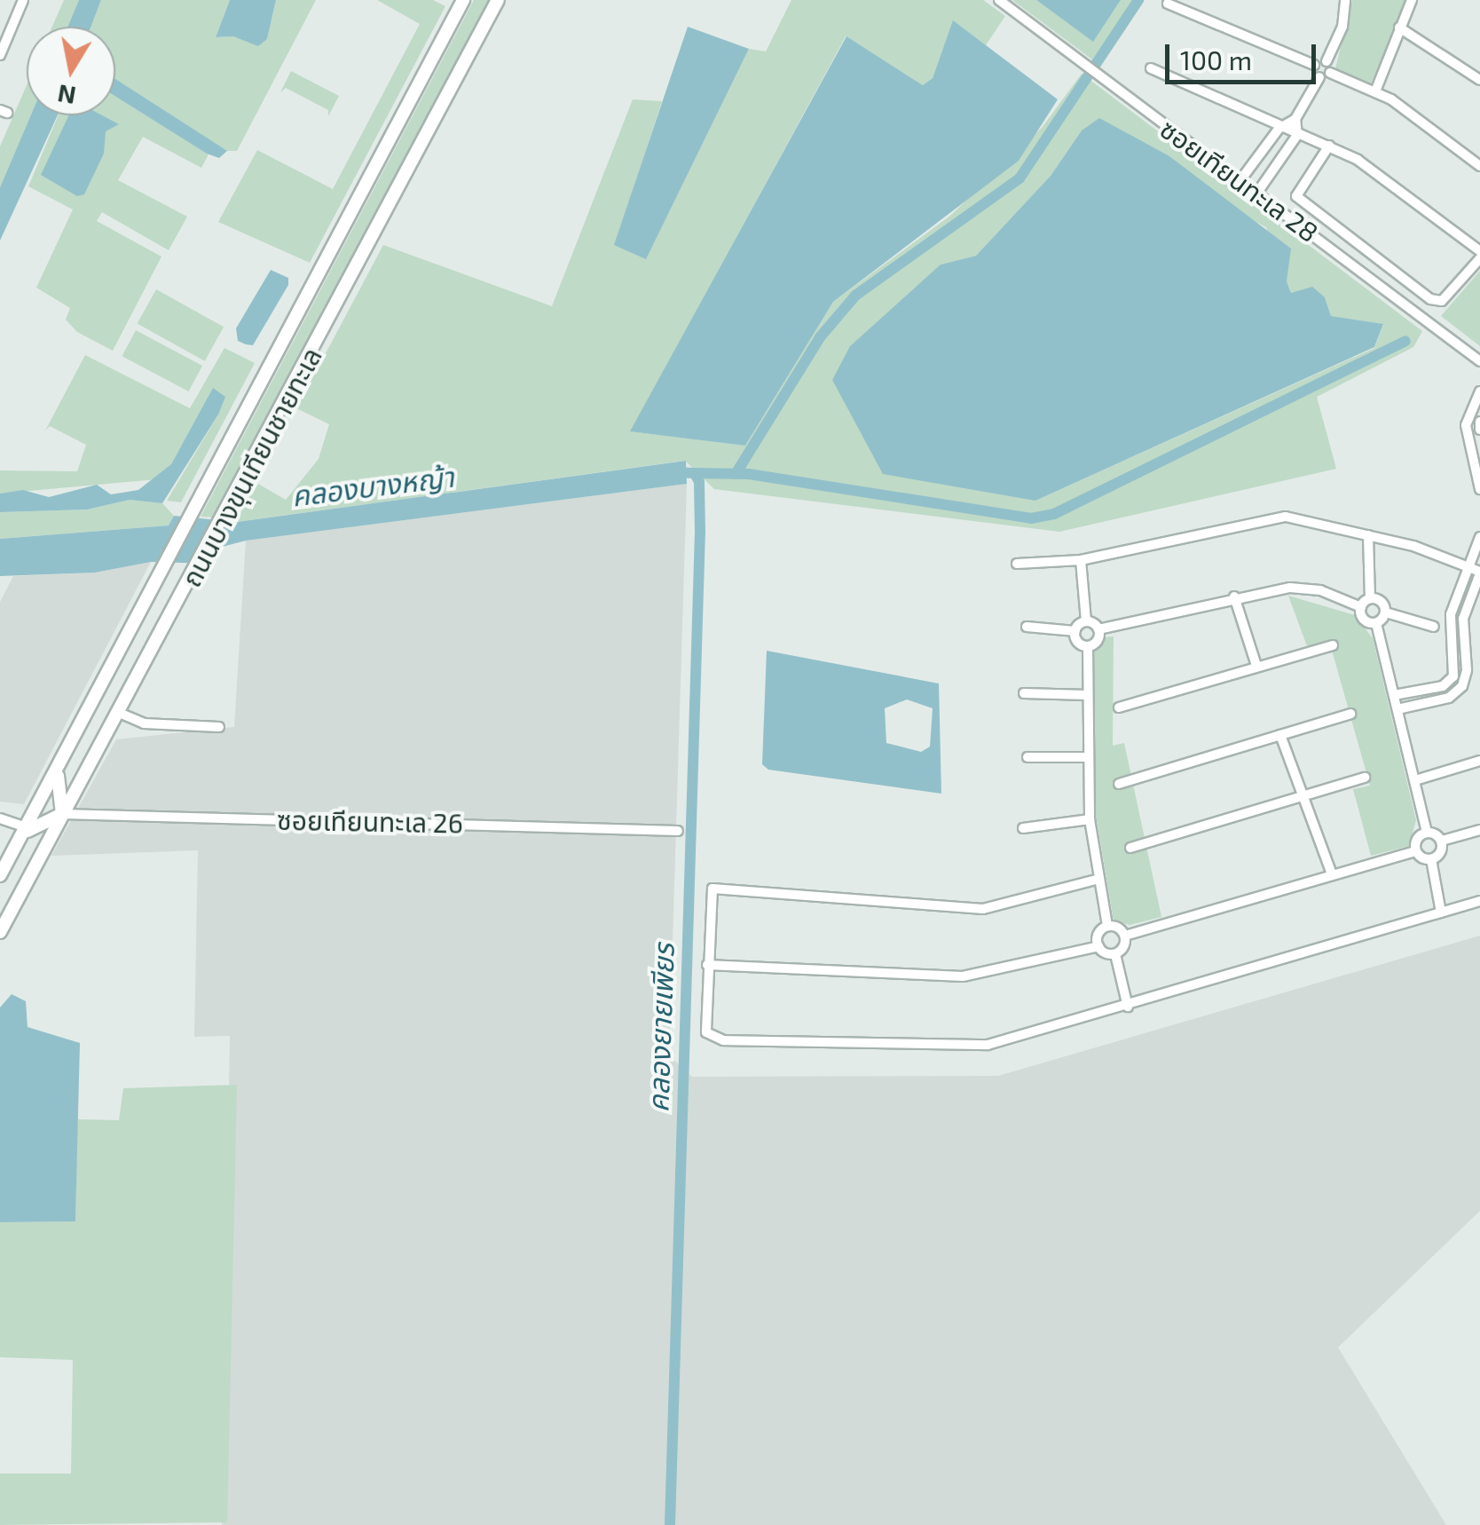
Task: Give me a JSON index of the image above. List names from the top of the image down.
{
  "streets": {
    "main road": ["ถนนบางขุนเทียนชายทะเล"],
    "street": ["ซอยเทียนทะเล 28", "ซอยเทียนทะเล 26"]
  },
  "crossings": [
    ["ถนนบางขุนเทียนชายทะเล", "ซอยเทียนทะเล 26"]
  ],
  "water": ["คลองบางหญ้า", "คลองยายเพียร"],
  "scale_bar": "100 m",
  "north": "bottom"
}
